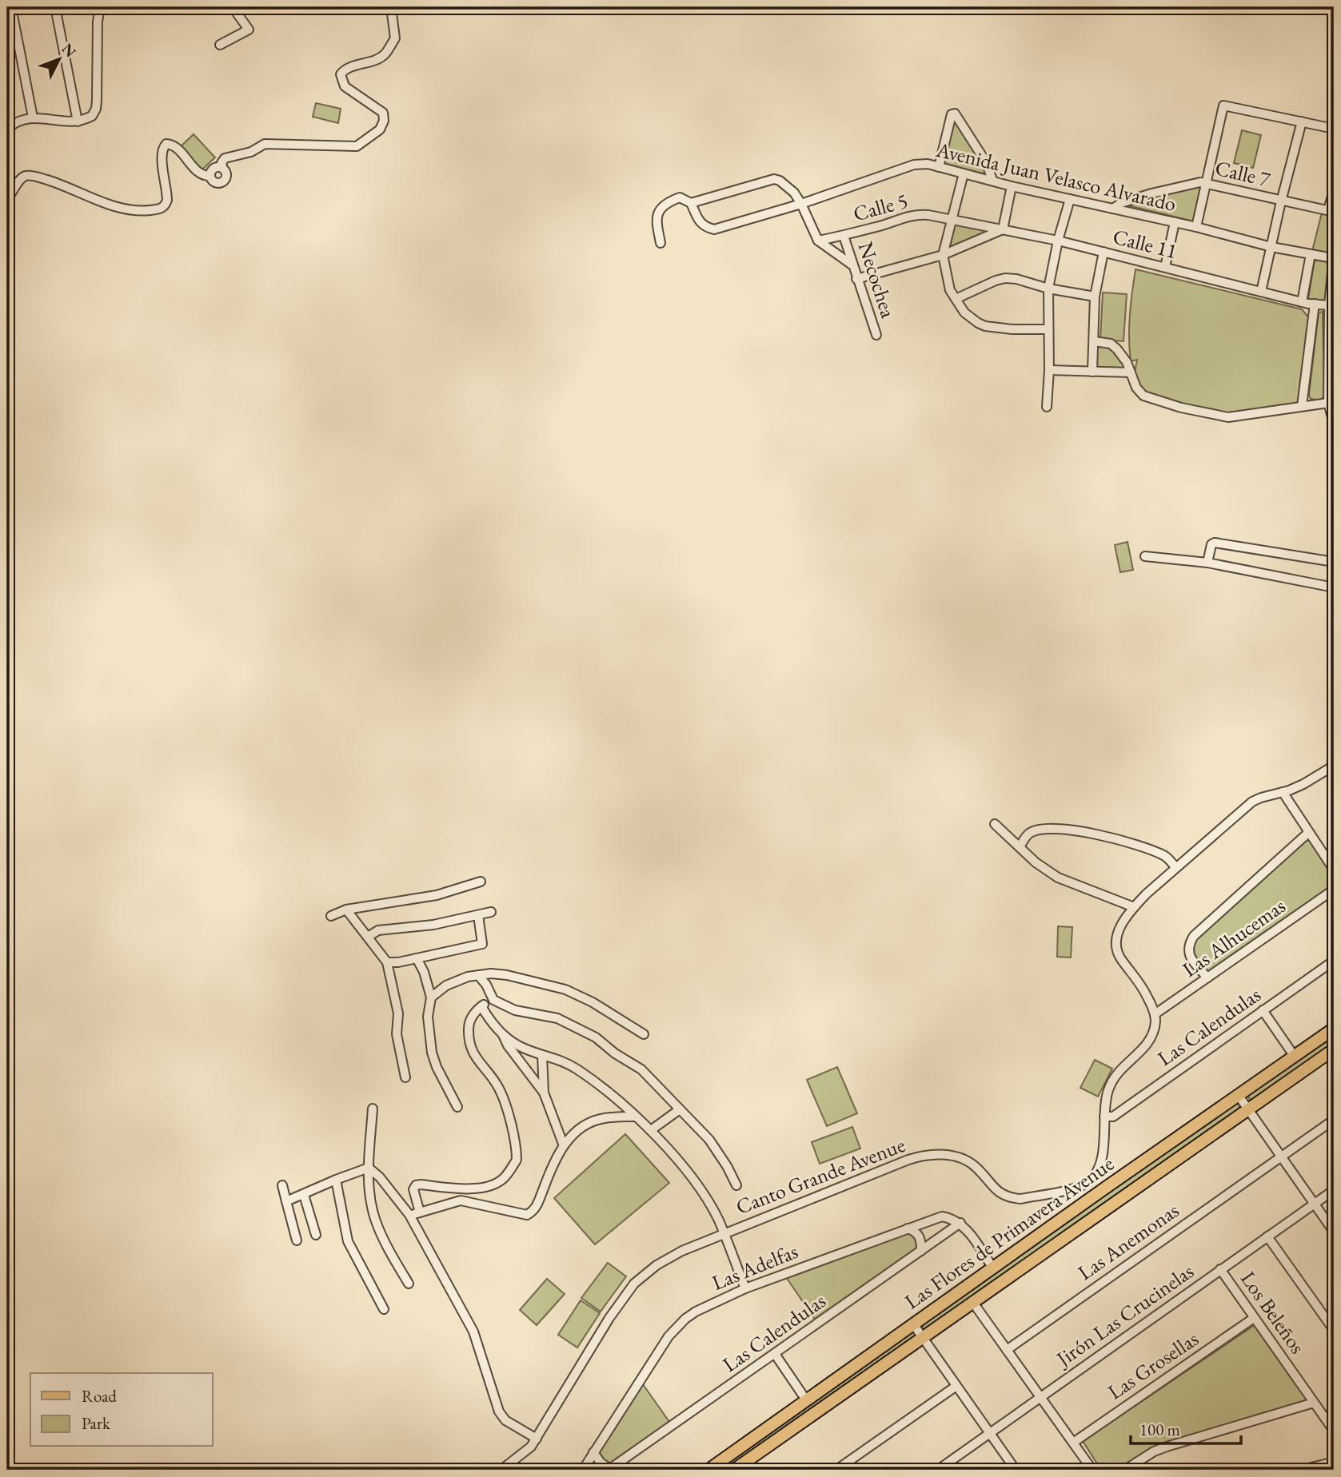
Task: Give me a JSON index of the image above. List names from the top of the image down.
{
  "streets": {
    "main road": ["Las Flores de Primavera Avenue"],
    "street": [
      "Calle 7",
      "Avenida Juan Velasco Alvarado",
      "Calle 5",
      "Calle 11",
      "Necochea",
      "Las Alhucemas",
      "Las Calendulas",
      "Canto Grande Avenue",
      "Las Anemonas",
      "Las Adelfas",
      "Los Beleños",
      "Jirón Las Crucinelas",
      "Las Grosellas"
    ]
  },
  "crossings": [
    ["Calle 7", "Avenida Juan Velasco Alvarado"],
    ["Calle 5", "Calle 11"],
    ["Calle 5", "Necochea"],
    ["Las Alhucemas", "Canto Grande Avenue"],
    ["Las Calendulas", "Canto Grande Avenue"],
    ["Las Calendulas", "Las Adelfas"],
    ["Los Beleños", "Jirón Las Crucinelas"],
    ["Los Beleños", "Las Grosellas"]
  ],
  "legend": ["Road", "Park"],
  "scale_bar": "100 m",
  "north": "top right"
}
